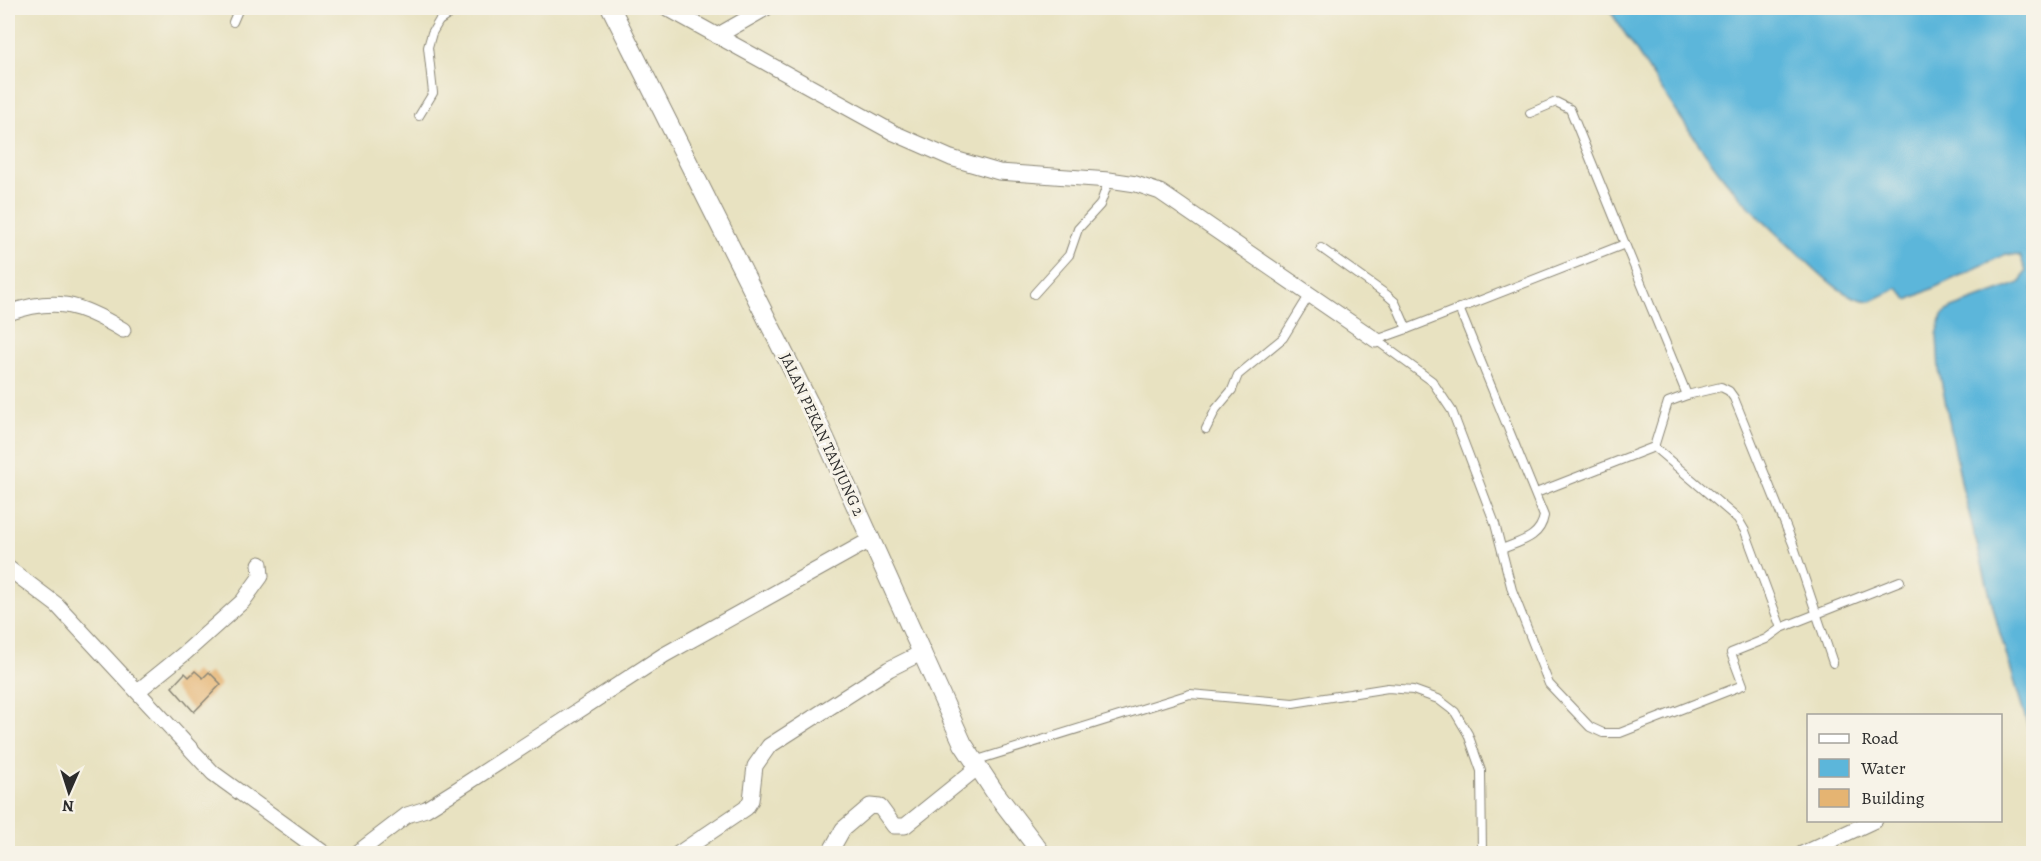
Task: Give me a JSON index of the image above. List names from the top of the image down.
{
  "streets": {
    "street": ["JALAN PEKAN TANJUNG 2"]
  },
  "legend": ["Road", "Water", "Building"],
  "north": "bottom"
}
